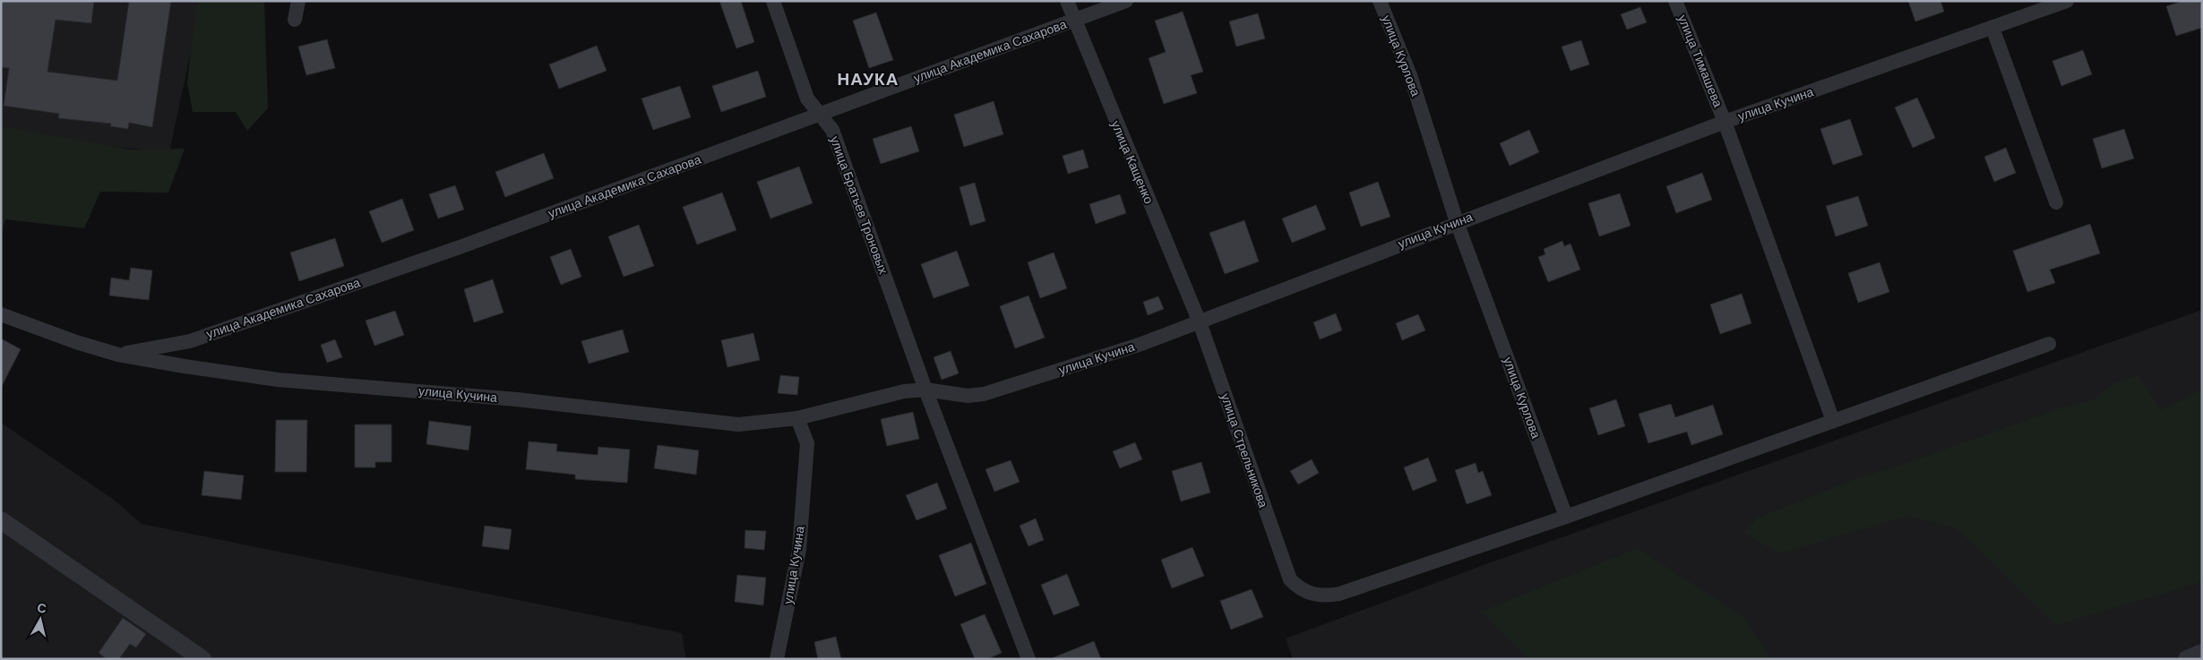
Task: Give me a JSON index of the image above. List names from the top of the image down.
{
  "streets": {
    "street": [
      "улица Академика Сахарова",
      "улица Курлова",
      "улица Тимашева",
      "улица Кучина",
      "улица Кащенко",
      "улица Братьев Троновых",
      "улица Стрельникова"
    ]
  },
  "crossings": [
    ["улица Академика Сахарова", "улица Кучина"],
    ["улица Академика Сахарова", "улица Кащенко"],
    ["улица Академика Сахарова", "улица Братьев Троновых"],
    ["улица Курлова", "улица Кучина"],
    ["улица Курлова", "улица Стрельникова"],
    ["улица Тимашева", "улица Кучина"],
    ["улица Кучина", "улица Кащенко"],
    ["улица Кучина", "улица Братьев Троновых"],
    ["улица Кучина", "улица Стрельникова"],
    ["улица Кащенко", "улица Стрельникова"]
  ],
  "districts": ["НАУКА"],
  "north": "top"
}
